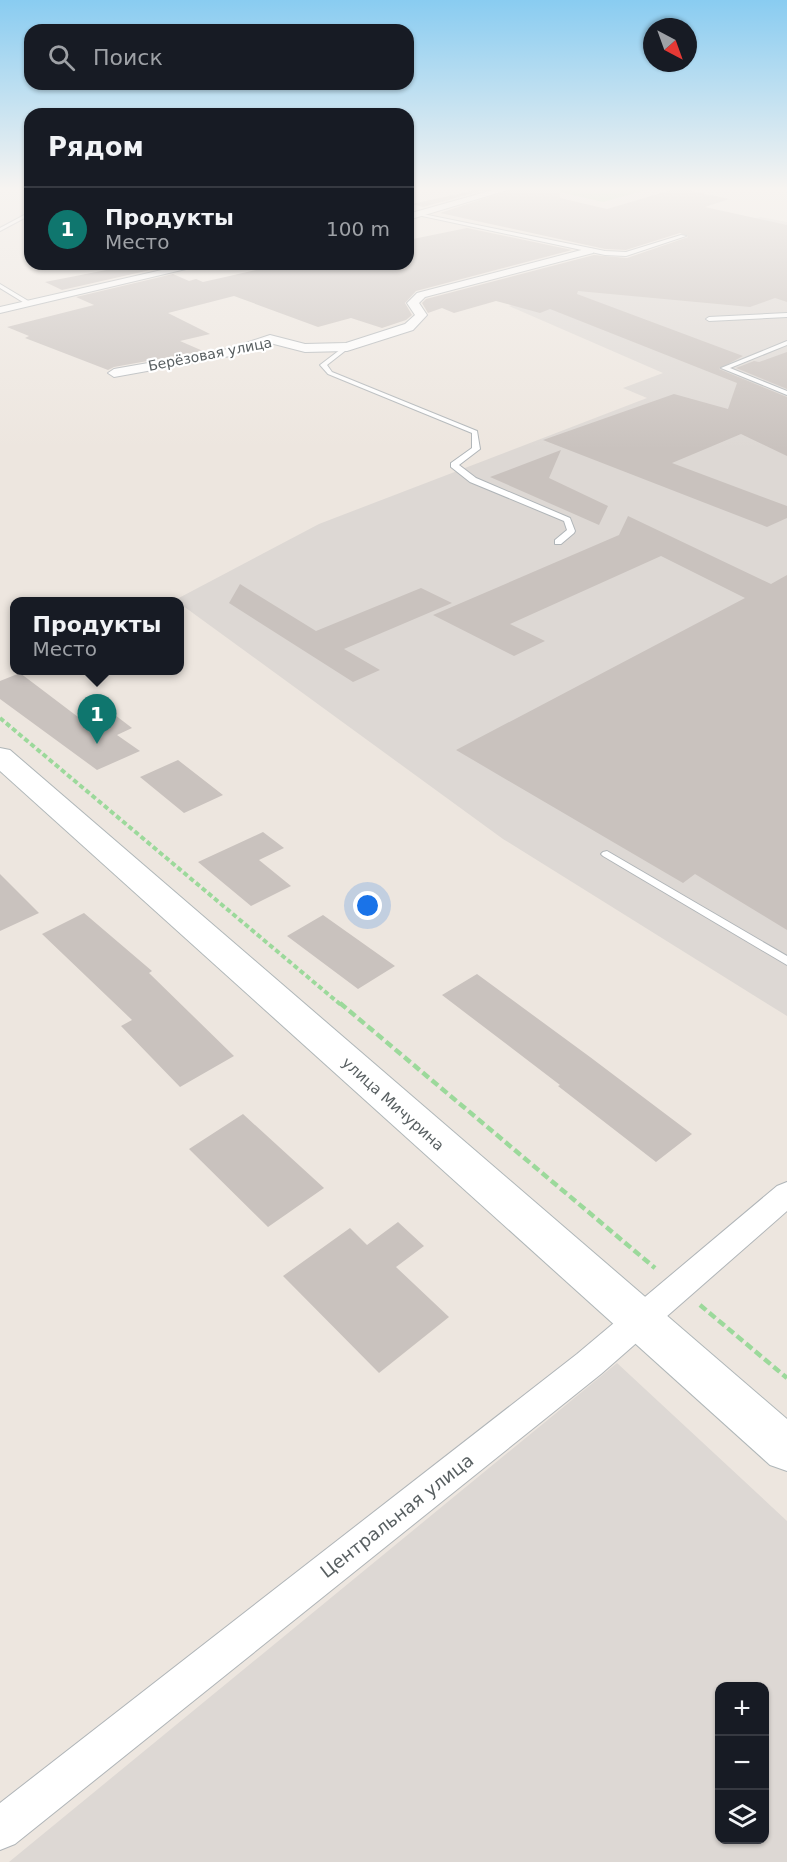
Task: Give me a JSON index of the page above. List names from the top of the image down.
{
  "streets": {
    "street": ["Берёзовая улица", "улица Мичурина", "Центральная улица"]
  },
  "crossings": [
    ["улица Мичурина", "Центральная улица"]
  ],
  "north": "bottom right",
  "page": {
    "search": "Поиск",
    "heading": "Рядом",
    "list": [
      {
        "mark": "1",
        "name": "Продукты",
        "note": "Место",
        "value": "100 m"
      }
    ],
    "popup": ["Продукты", "Место"],
    "pins": "1",
    "map_buttons": ["+", "−"]
  }
}
